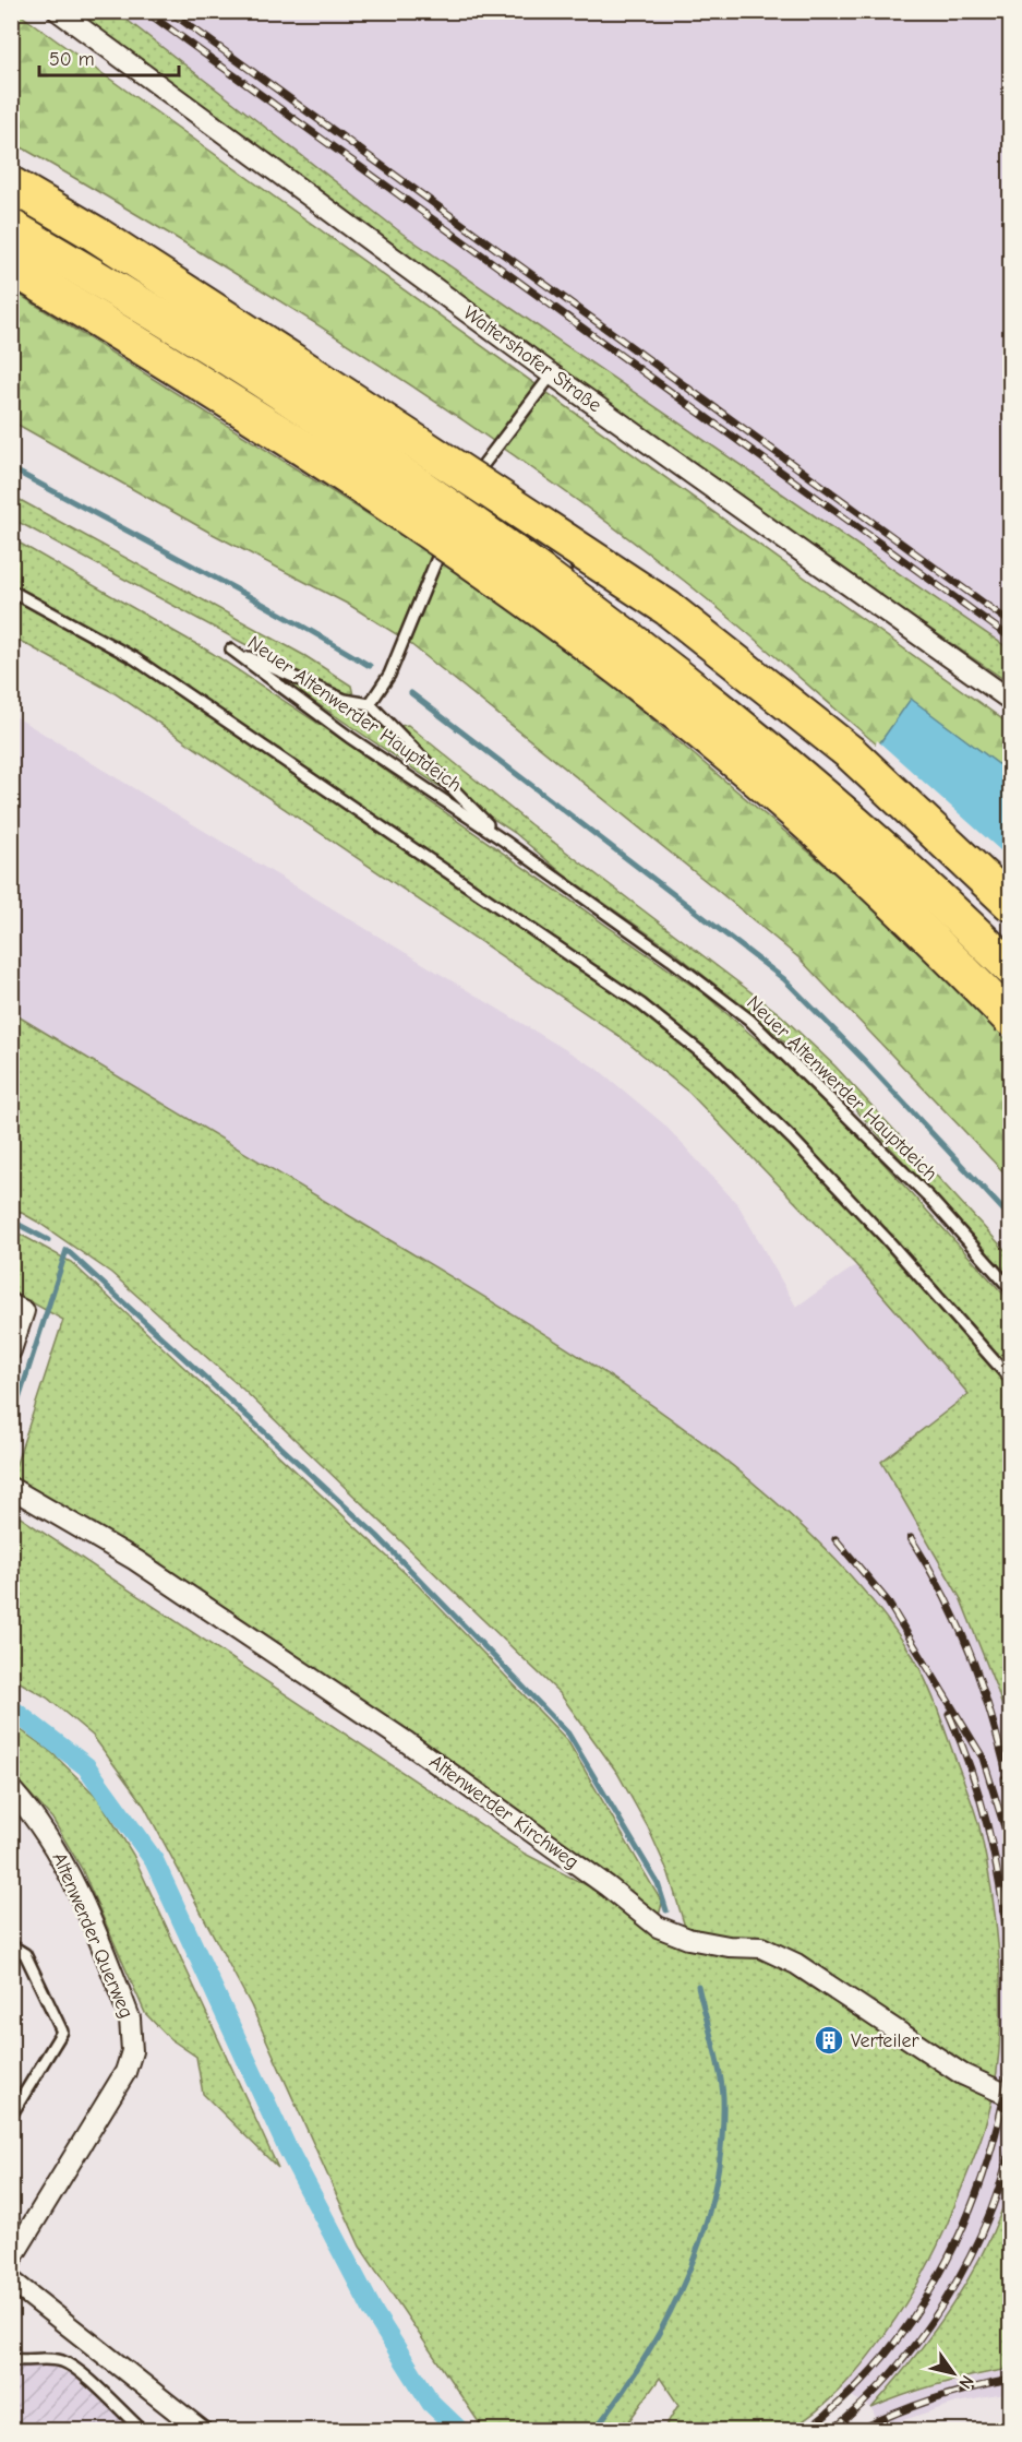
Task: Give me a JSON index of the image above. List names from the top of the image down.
{
  "streets": {
    "street": ["Waltershofer Straße", "Altenwerder Kirchweg", "Altenwerder Querweg"],
    "lane": ["Neuer Altenwerder Hauptdeich"]
  },
  "places": {
    "building": ["Verteiler"]
  },
  "scale_bar": "50 m",
  "north": "bottom right"
}
